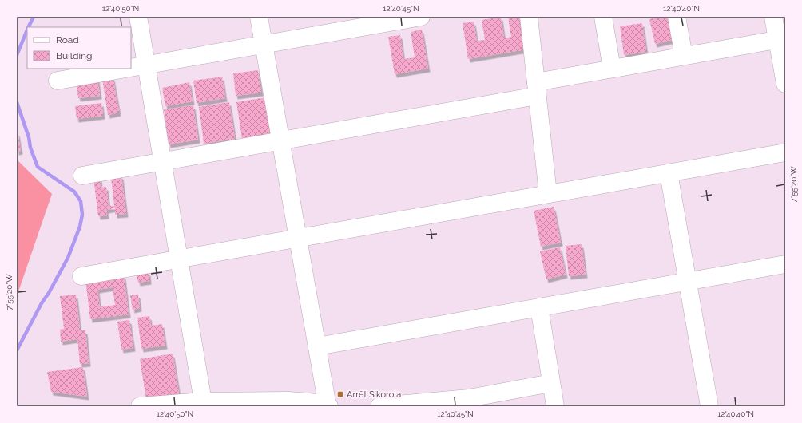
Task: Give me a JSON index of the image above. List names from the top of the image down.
{
  "places": {
    "transit": ["Arrêt Sikorola"]
  },
  "legend": ["Road", "Building"],
  "coordinates": [
    "12°40'50\"N",
    "12°40'45\"N",
    "12°40'40\"N",
    "7°55'20\"W"
  ]
}
